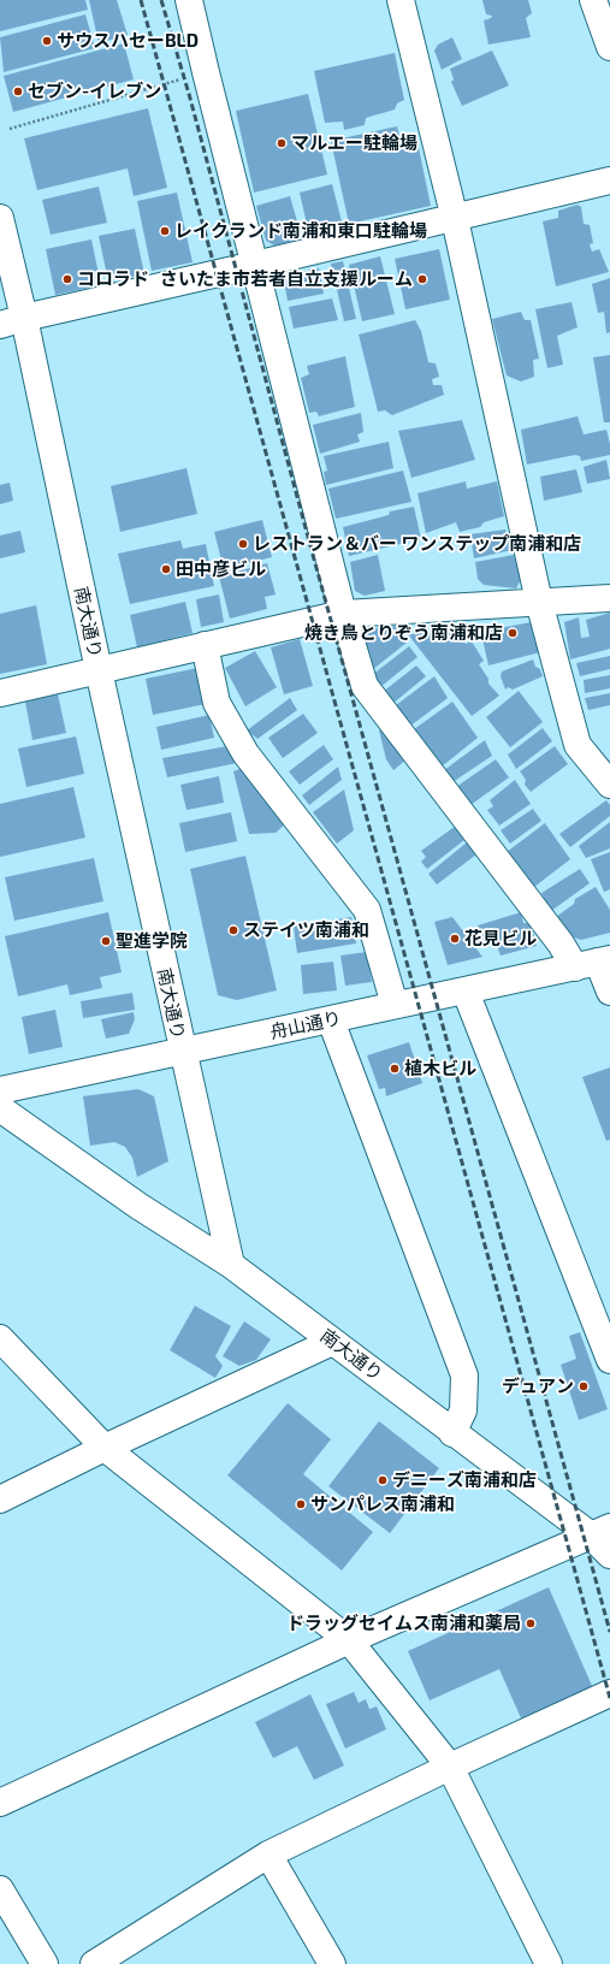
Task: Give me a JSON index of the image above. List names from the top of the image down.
{
  "streets": {
    "street": ["南大通り", "舟山通り"]
  },
  "crossings": [
    ["南大通り", "舟山通り"]
  ],
  "places": [
    "サウスハセーBLD",
    "セブン-イレブン",
    "マルエー駐輪場",
    "レイクランド南浦和東口駐輪場",
    "コロラド",
    "さいたま市若者自立支援ルーム",
    "レストラン＆バー ワンステップ南浦和店",
    "田中彦ビル",
    "焼き鳥とりぞう南浦和店",
    "ステイツ南浦和",
    "花見ビル",
    "聖進学院",
    "植木ビル",
    "デュアン",
    "デニーズ南浦和店",
    "サンパレス南浦和",
    "ドラッグセイムス南浦和薬局"
  ]
}
